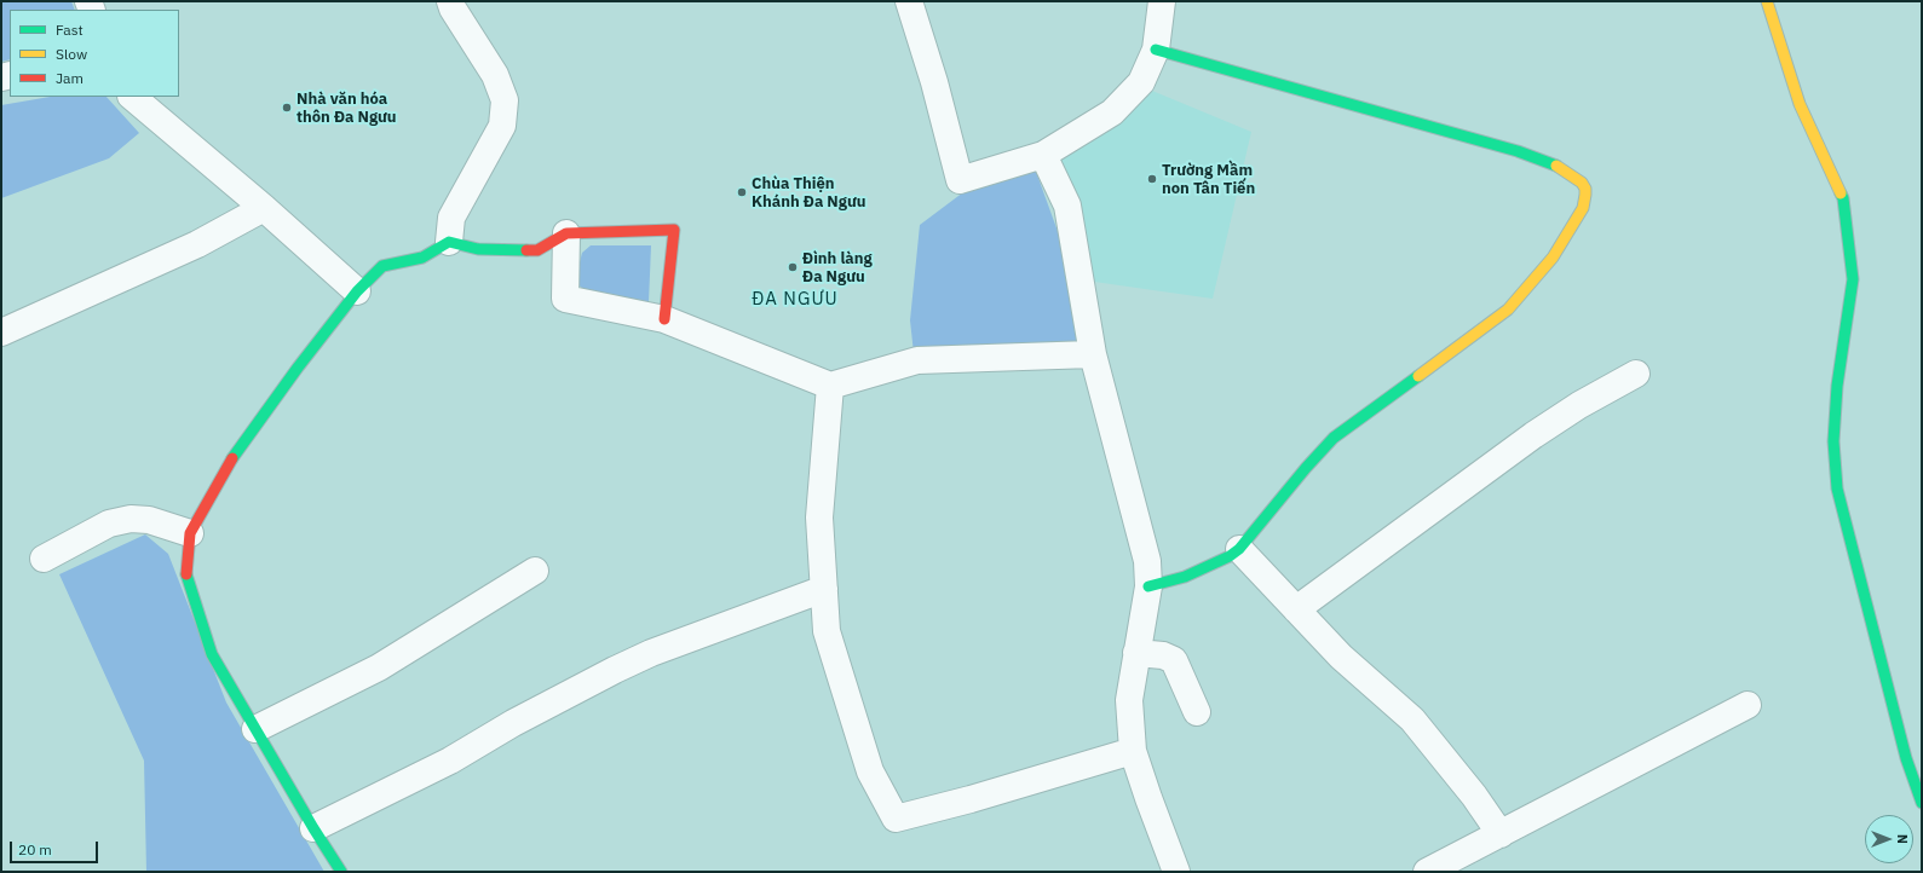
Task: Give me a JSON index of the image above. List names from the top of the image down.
{
  "districts": ["ĐA NGƯU"],
  "places": [
    "Nhà văn hóa thôn Đa Ngưu",
    "Trường Mầm non Tân Tiến",
    "Chùa Thiện Khánh Đa Ngưu",
    "Đình làng Đa Ngưu"
  ],
  "legend": ["Fast", "Slow", "Jam"],
  "scale_bar": "20 m",
  "north": "right"
}
